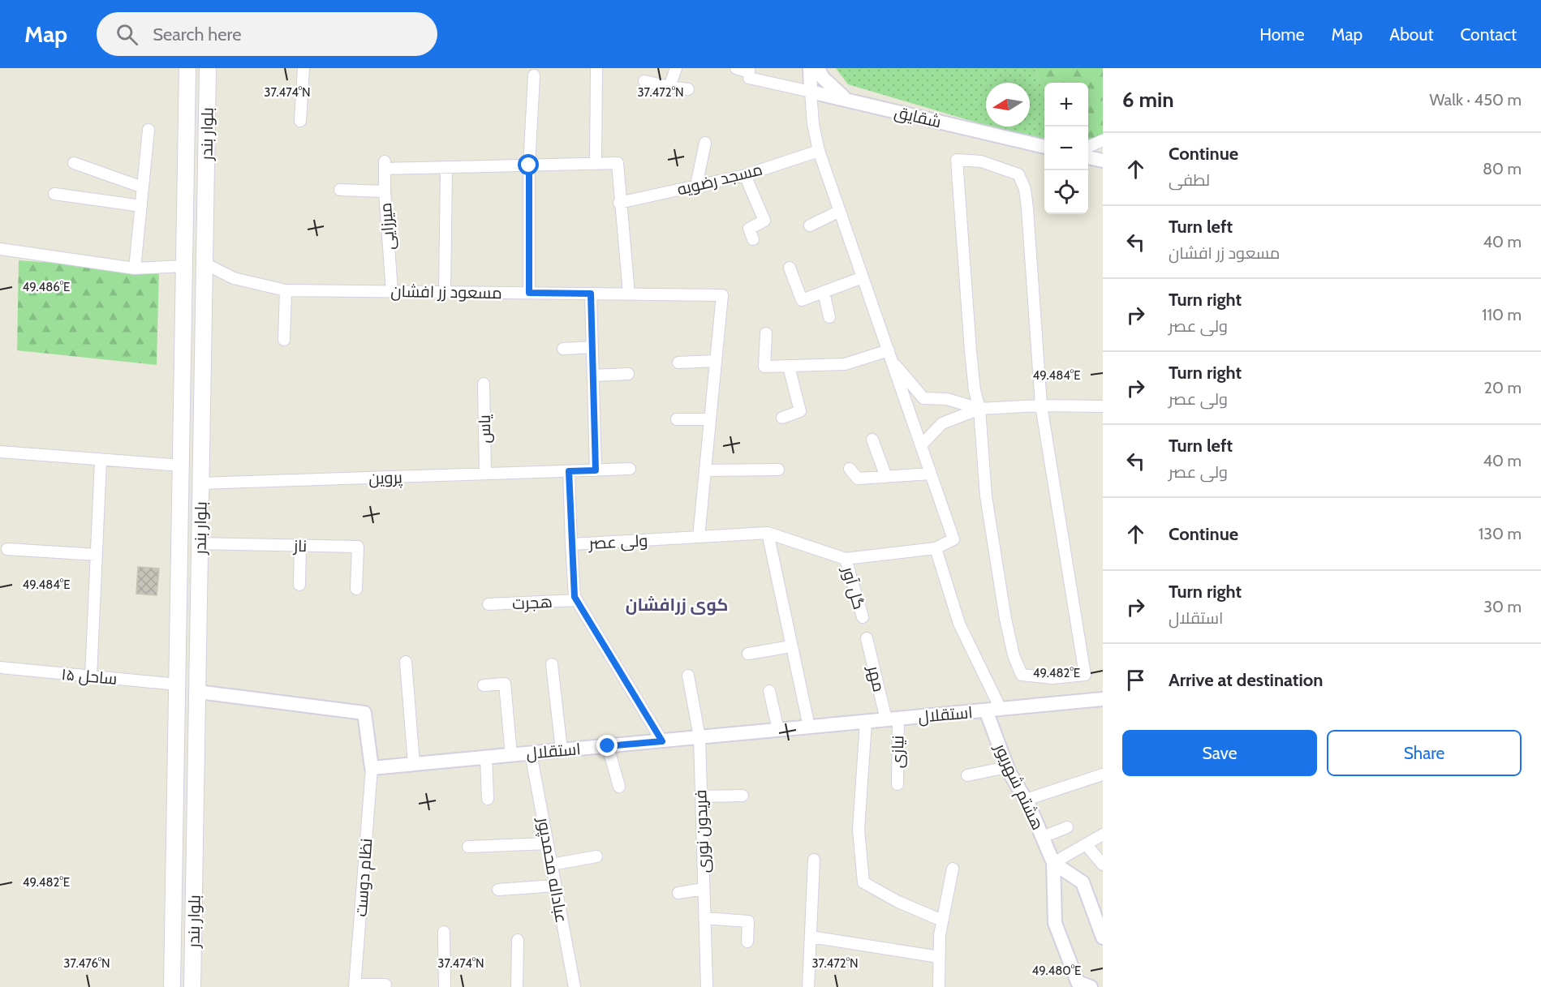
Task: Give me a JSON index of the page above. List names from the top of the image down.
{
  "streets": {
    "main road": ["بلوار بندر"],
    "street": [
      "شقایق",
      "مسجد رضویه",
      "میرزایی",
      "مسعود زر افشان",
      "یاس",
      "پروین",
      "ولی عصر",
      "ناز",
      "گل آور",
      "هجرت",
      "ساحل ۱۵",
      "مهر",
      "استقلال",
      "نیازی",
      "هشتم شهریور",
      "فریدون نوری",
      "عباداله محمدپور",
      "نظام دوست"
    ]
  },
  "crossings": [
    ["بلوار بندر", "مسعود زر افشان"],
    ["بلوار بندر", "پروین"],
    ["بلوار بندر", "ناز"],
    ["بلوار بندر", "ساحل ۱۵"],
    ["میرزایی", "مسعود زر افشان"],
    ["یاس", "پروین"],
    ["پروین", "ولی عصر"],
    ["مهر", "استقلال"],
    ["مهر", "نیازی"],
    ["استقلال", "نیازی"],
    ["استقلال", "هشتم شهریور"],
    ["استقلال", "فریدون نوری"],
    ["استقلال", "عباداله محمدپور"],
    ["استقلال", "نظام دوست"]
  ],
  "districts": ["کوی زرافشان"],
  "north": "left",
  "page": {
    "header": "Map",
    "search": "Search here",
    "nav": [
      "Home",
      "Map",
      "About",
      "Contact"
    ],
    "heading": ["6 min", "Walk · 450 m"],
    "map_buttons": ["+", "−"],
    "list": [
      ["Continue", "لطفی", "80 m"],
      ["Turn left", "مسعود زر افشان", "40 m"],
      ["Turn right", "ولی عصر", "110 m"],
      ["Turn right", "ولی عصر", "20 m"],
      ["Turn left", "ولی عصر", "40 m"],
      ["Continue", "130 m"],
      ["Turn right", "استقلال", "30 m"],
      "Arrive at destination"
    ],
    "buttons": ["Save", "Share"]
  },
  "coordinates": [
    "37.474°N",
    "37.472°N",
    "49.486°E",
    "49.484°E",
    "49.482°E",
    "37.476°N",
    "49.480°E"
  ]
}
